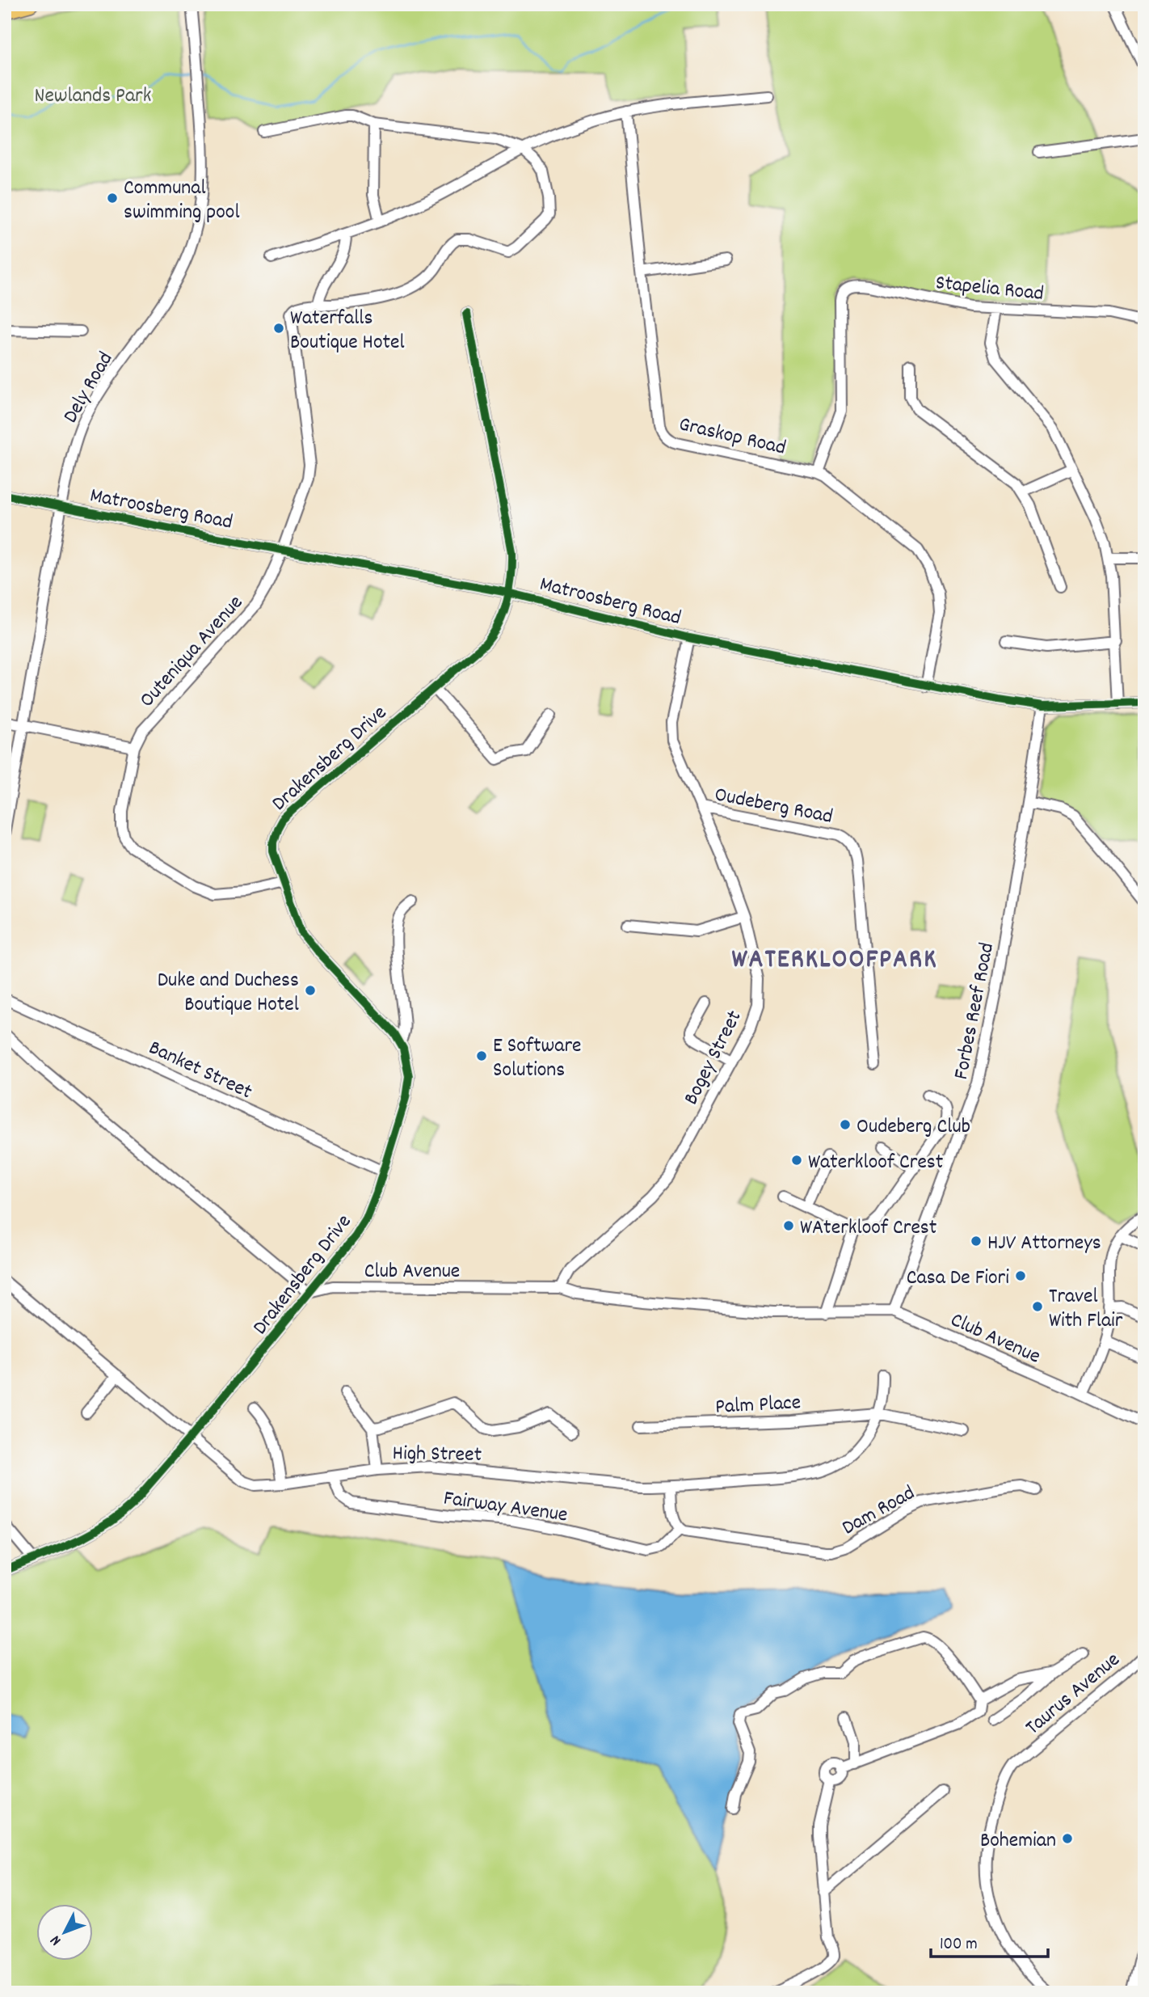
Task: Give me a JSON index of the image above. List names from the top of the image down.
{
  "streets": {
    "street": [
      "Stapelia Road",
      "Dely Road",
      "Graskop Road",
      "Matroosberg Road",
      "Outeniqua Avenue",
      "Drakensberg Drive",
      "Oudeberg Road",
      "Forbes Reef Road",
      "Bogey Street",
      "Banket Street",
      "Club Avenue",
      "Palm Place",
      "High Street",
      "Fairway Avenue",
      "Dam Road",
      "Taurus Avenue"
    ]
  },
  "crossings": [
    ["Stapelia Road", "Graskop Road"],
    ["Dely Road", "Matroosberg Road"],
    ["Graskop Road", "Matroosberg Road"],
    ["Matroosberg Road", "Outeniqua Avenue"],
    ["Matroosberg Road", "Drakensberg Drive"],
    ["Matroosberg Road", "Forbes Reef Road"],
    ["Matroosberg Road", "Bogey Street"],
    ["Outeniqua Avenue", "Drakensberg Drive"],
    ["Drakensberg Drive", "Banket Street"],
    ["Drakensberg Drive", "Club Avenue"],
    ["Drakensberg Drive", "High Street"],
    ["Oudeberg Road", "Bogey Street"],
    ["Forbes Reef Road", "Club Avenue"],
    ["Bogey Street", "Club Avenue"],
    ["Palm Place", "High Street"],
    ["High Street", "Fairway Avenue"],
    ["Fairway Avenue", "Dam Road"]
  ],
  "districts": ["WATERKLOOFPARK"],
  "parks": ["Newlands Park"],
  "places": [
    "Communal swimming pool",
    "Waterfalls Boutique Hotel",
    "Duke and Duchess Boutique Hotel",
    "E Software Solutions",
    "Oudeberg Club",
    "Waterkloof Crest",
    "WAterkloof Crest",
    "HJV Attorneys",
    "Casa De Fiori",
    "Travel With Flair",
    "Bohemian"
  ],
  "scale_bar": "100 m",
  "north": "bottom left"
}
